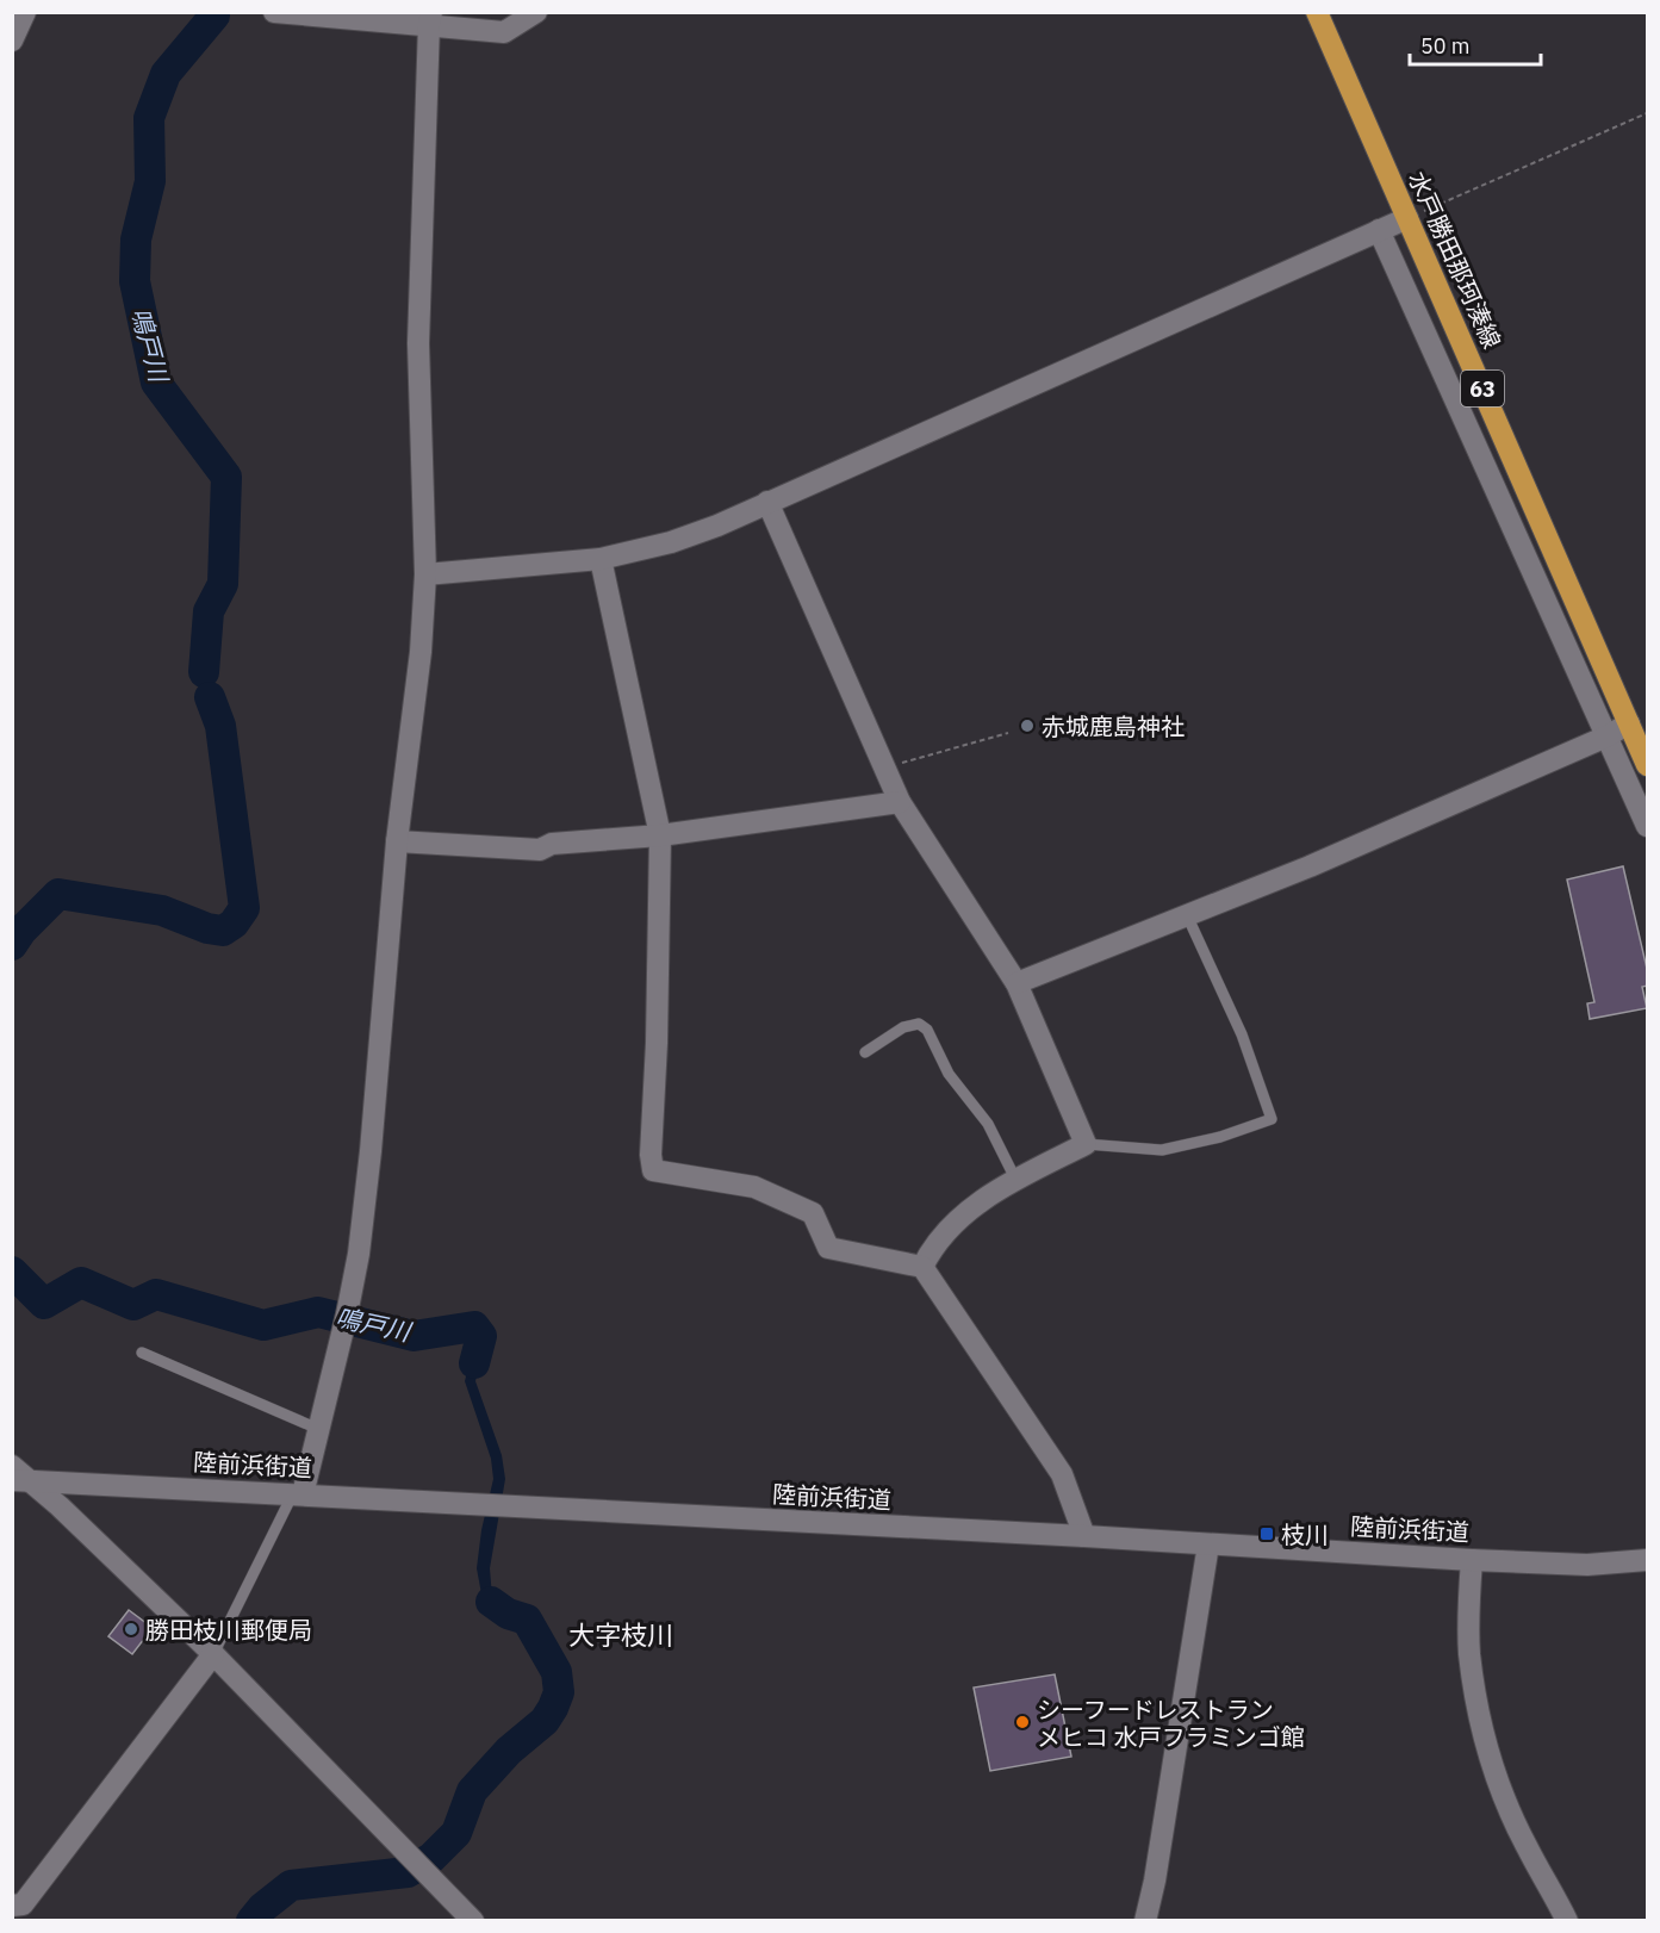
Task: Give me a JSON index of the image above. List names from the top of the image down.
{
  "streets": {
    "main road": ["水戸勝田那珂湊線", "63"],
    "street": ["陸前浜街道"]
  },
  "districts": ["大字枝川"],
  "water": ["鳴戸川"],
  "places": {
    "other": ["赤城鹿島神社", "勝田枝川郵便局", "シーフードレストラン メヒコ 水戸フラミンゴ館"],
    "transit": ["枝川"]
  },
  "scale_bar": "50 m"
}
